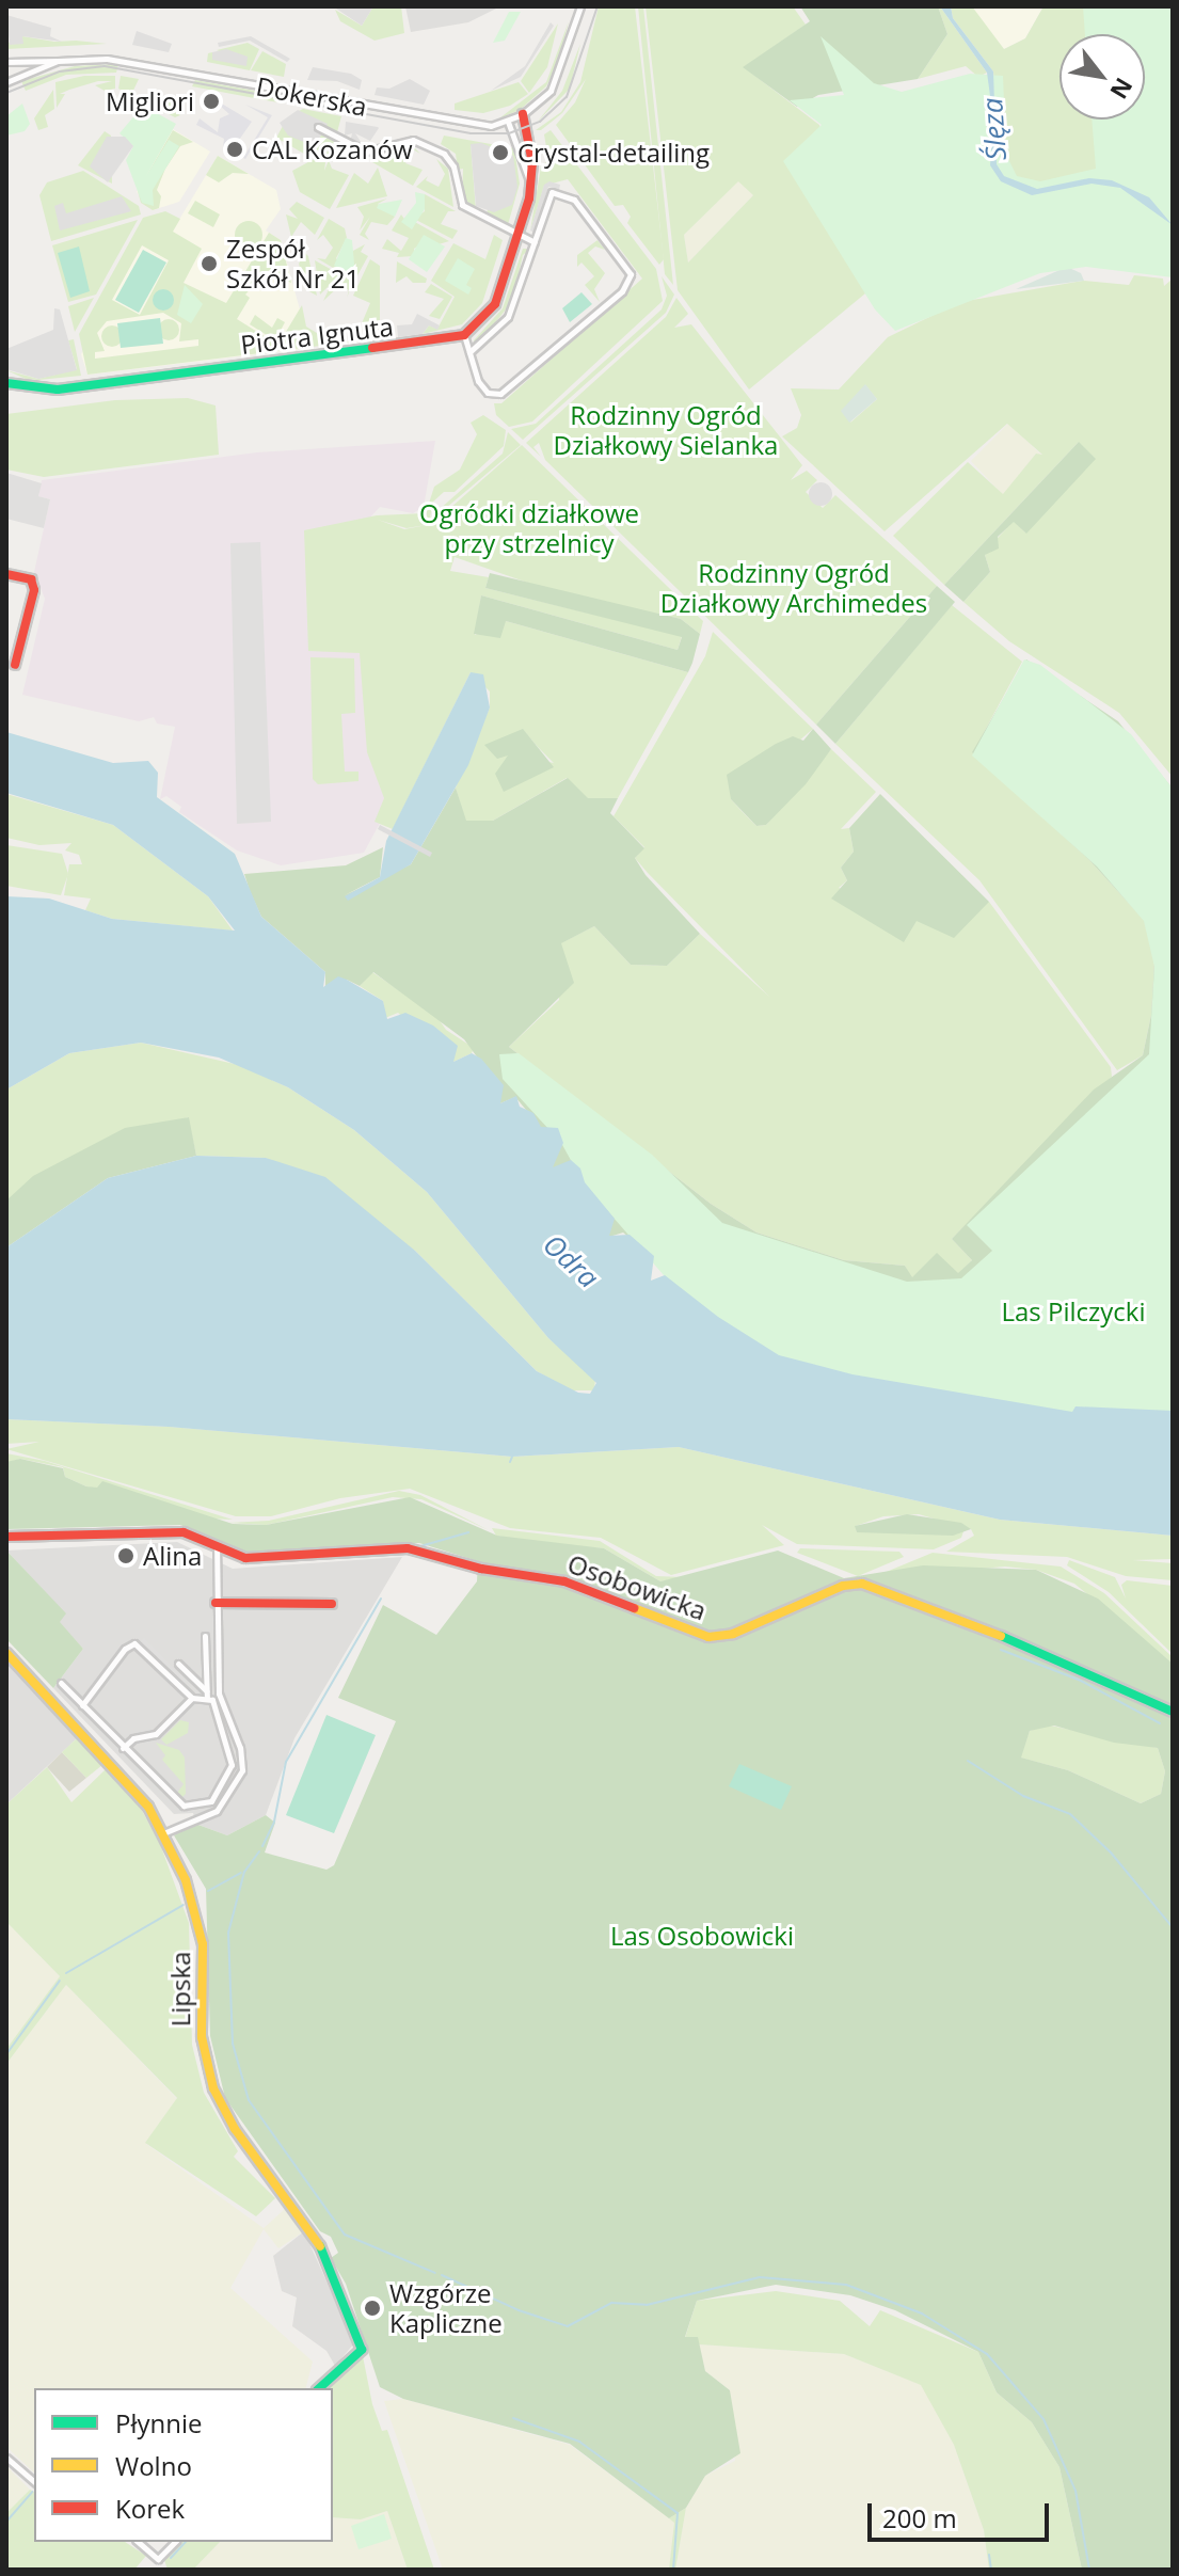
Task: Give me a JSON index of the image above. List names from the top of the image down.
{
  "streets": {
    "street": [
      "Dokerska",
      "Piotra Ignuta",
      "Osobowicka",
      "Lipska"
    ]
  },
  "water": ["Ślęza", "Odra"],
  "parks": [
    "Rodzinny Ogród Działkowy Sielanka",
    "Ogródki działkowe przy strzelnicy",
    "Rodzinny Ogród Działkowy Archimedes",
    "Las Pilczycki",
    "Las Osobowicki"
  ],
  "places": [
    "Migliori",
    "CAL Kozanów",
    "Crystal-detailing",
    "Zespół Szkół Nr 21",
    "Alina",
    "Wzgórze Kapliczne"
  ],
  "legend": ["Płynnie", "Wolno", "Korek"],
  "scale_bar": "200 m",
  "north": "bottom right"
}
